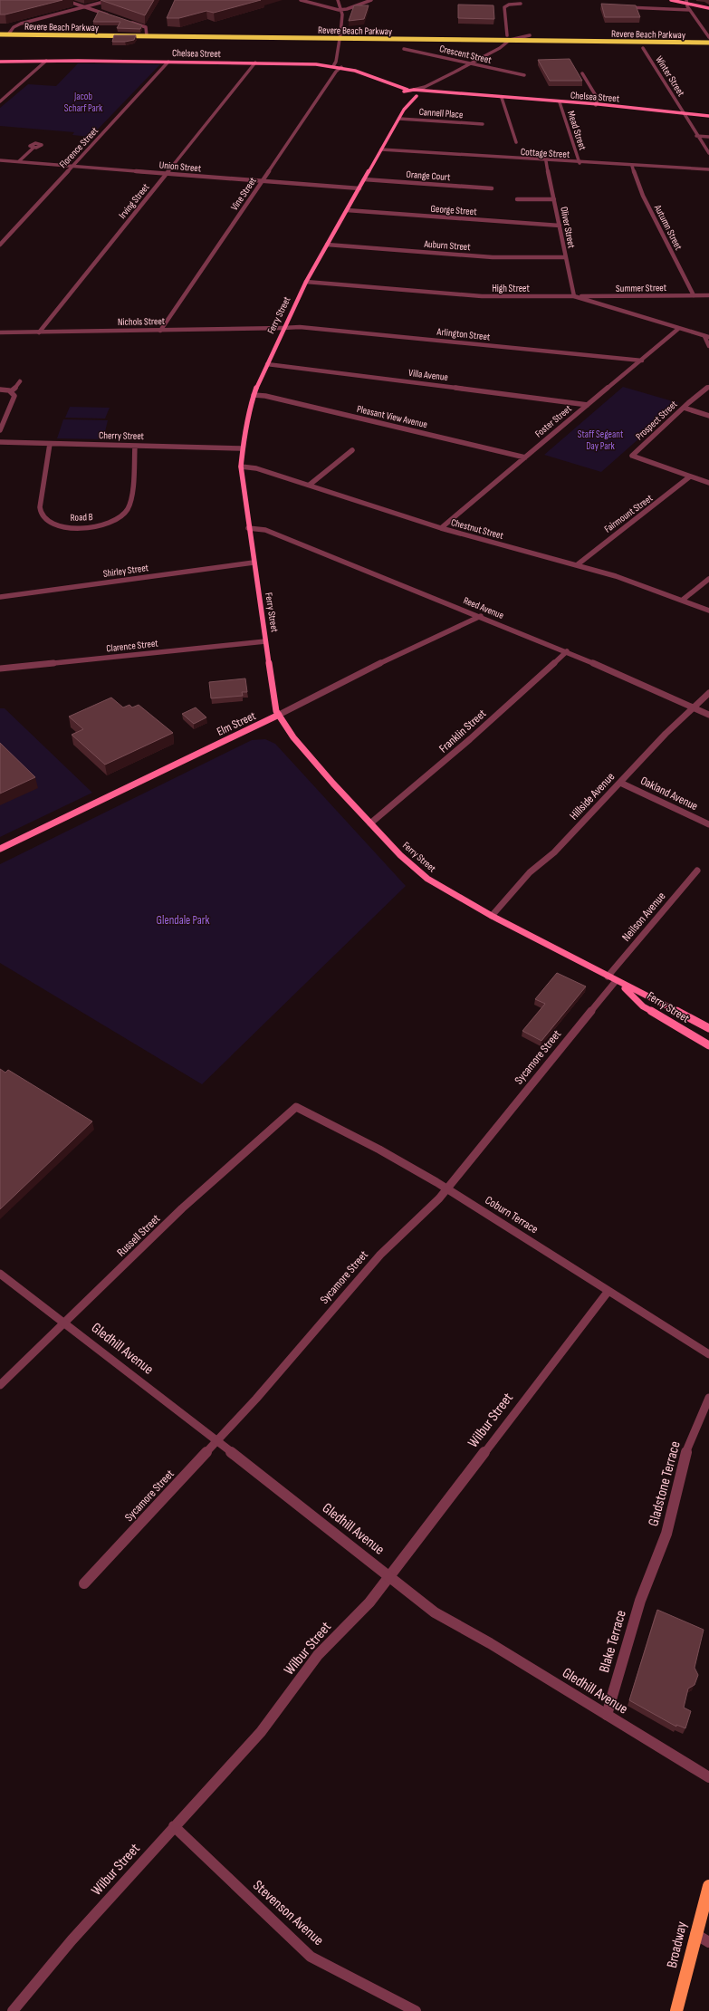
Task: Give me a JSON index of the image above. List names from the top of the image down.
{
  "streets": {
    "highway": ["Revere Beach Parkway"],
    "main road": [
      "Chelsea Street",
      "Ferry Street",
      "Elm Street",
      "Broadway"
    ],
    "street": [
      "Crescent Street",
      "Winter Street",
      "Cannell Place",
      "Mead Street",
      "Florence Street",
      "Cottage Street",
      "Union Street",
      "Orange Court",
      "Vine Street",
      "Irving Street",
      "George Street",
      "Oliver Street",
      "Autumn Street",
      "Auburn Street",
      "High Street",
      "Summer Street",
      "Nichols Street",
      "Arlington Street",
      "Villa Avenue",
      "Pleasant View Avenue",
      "Prospect Street",
      "Foster Street",
      "Cherry Street",
      "Fairmount Street",
      "Road B",
      "Chestnut Street",
      "Shirley Street",
      "Reed Avenue",
      "Clarence Street",
      "Franklin Street",
      "Oakland Avenue",
      "Hillside Avenue",
      "Neilson Avenue",
      "Sycamore Street",
      "Coburn Terrace",
      "Russell Street",
      "Gledhill Avenue",
      "Wilbur Street",
      "Gladstone Terrace",
      "Blake Terrace",
      "Stevenson Avenue"
    ]
  },
  "crossings": [
    ["Chelsea Street", "Winter Street"],
    ["Chelsea Street", "Mead Street"],
    ["Chelsea Street", "Florence Street"],
    ["Chelsea Street", "Vine Street"],
    ["Chelsea Street", "Irving Street"],
    ["Cannell Place", "Ferry Street"],
    ["Mead Street", "Cottage Street"],
    ["Florence Street", "Union Street"],
    ["Cottage Street", "Oliver Street"],
    ["Cottage Street", "Autumn Street"],
    ["Cottage Street", "Ferry Street"],
    ["Union Street", "Vine Street"],
    ["Union Street", "Irving Street"],
    ["Union Street", "Ferry Street"],
    ["Orange Court", "Ferry Street"],
    ["Vine Street", "Nichols Street"],
    ["Irving Street", "Nichols Street"],
    ["George Street", "Oliver Street"],
    ["George Street", "Ferry Street"],
    ["Oliver Street", "Auburn Street"],
    ["Oliver Street", "High Street"],
    ["Oliver Street", "Summer Street"],
    ["Autumn Street", "Summer Street"],
    ["Auburn Street", "Ferry Street"],
    ["High Street", "Summer Street"],
    ["High Street", "Ferry Street"],
    ["High Street", "Foster Street"],
    ["Ferry Street", "Nichols Street"],
    ["Ferry Street", "Arlington Street"],
    ["Ferry Street", "Villa Avenue"],
    ["Ferry Street", "Pleasant View Avenue"],
    ["Ferry Street", "Cherry Street"],
    ["Ferry Street", "Chestnut Street"],
    ["Ferry Street", "Shirley Street"],
    ["Ferry Street", "Reed Avenue"],
    ["Ferry Street", "Clarence Street"],
    ["Ferry Street", "Elm Street"],
    ["Ferry Street", "Franklin Street"],
    ["Ferry Street", "Hillside Avenue"],
    ["Ferry Street", "Neilson Avenue"],
    ["Ferry Street", "Sycamore Street"],
    ["Nichols Street", "Arlington Street"],
    ["Arlington Street", "Foster Street"],
    ["Villa Avenue", "Foster Street"],
    ["Pleasant View Avenue", "Foster Street"],
    ["Prospect Street", "Fairmount Street"],
    ["Foster Street", "Chestnut Street"],
    ["Cherry Street", "Road B"],
    ["Fairmount Street", "Chestnut Street"],
    ["Reed Avenue", "Elm Street"],
    ["Reed Avenue", "Franklin Street"],
    ["Reed Avenue", "Hillside Avenue"],
    ["Oakland Avenue", "Hillside Avenue"],
    ["Sycamore Street", "Coburn Terrace"],
    ["Sycamore Street", "Gledhill Avenue"],
    ["Coburn Terrace", "Russell Street"],
    ["Coburn Terrace", "Wilbur Street"],
    ["Russell Street", "Gledhill Avenue"],
    ["Gledhill Avenue", "Wilbur Street"],
    ["Gledhill Avenue", "Blake Terrace"],
    ["Wilbur Street", "Stevenson Avenue"],
    ["Gladstone Terrace", "Blake Terrace"]
  ],
  "parks": ["Jacob Scharf Park", "Staff Segeant Day Park", "Glendale Park"]
}
